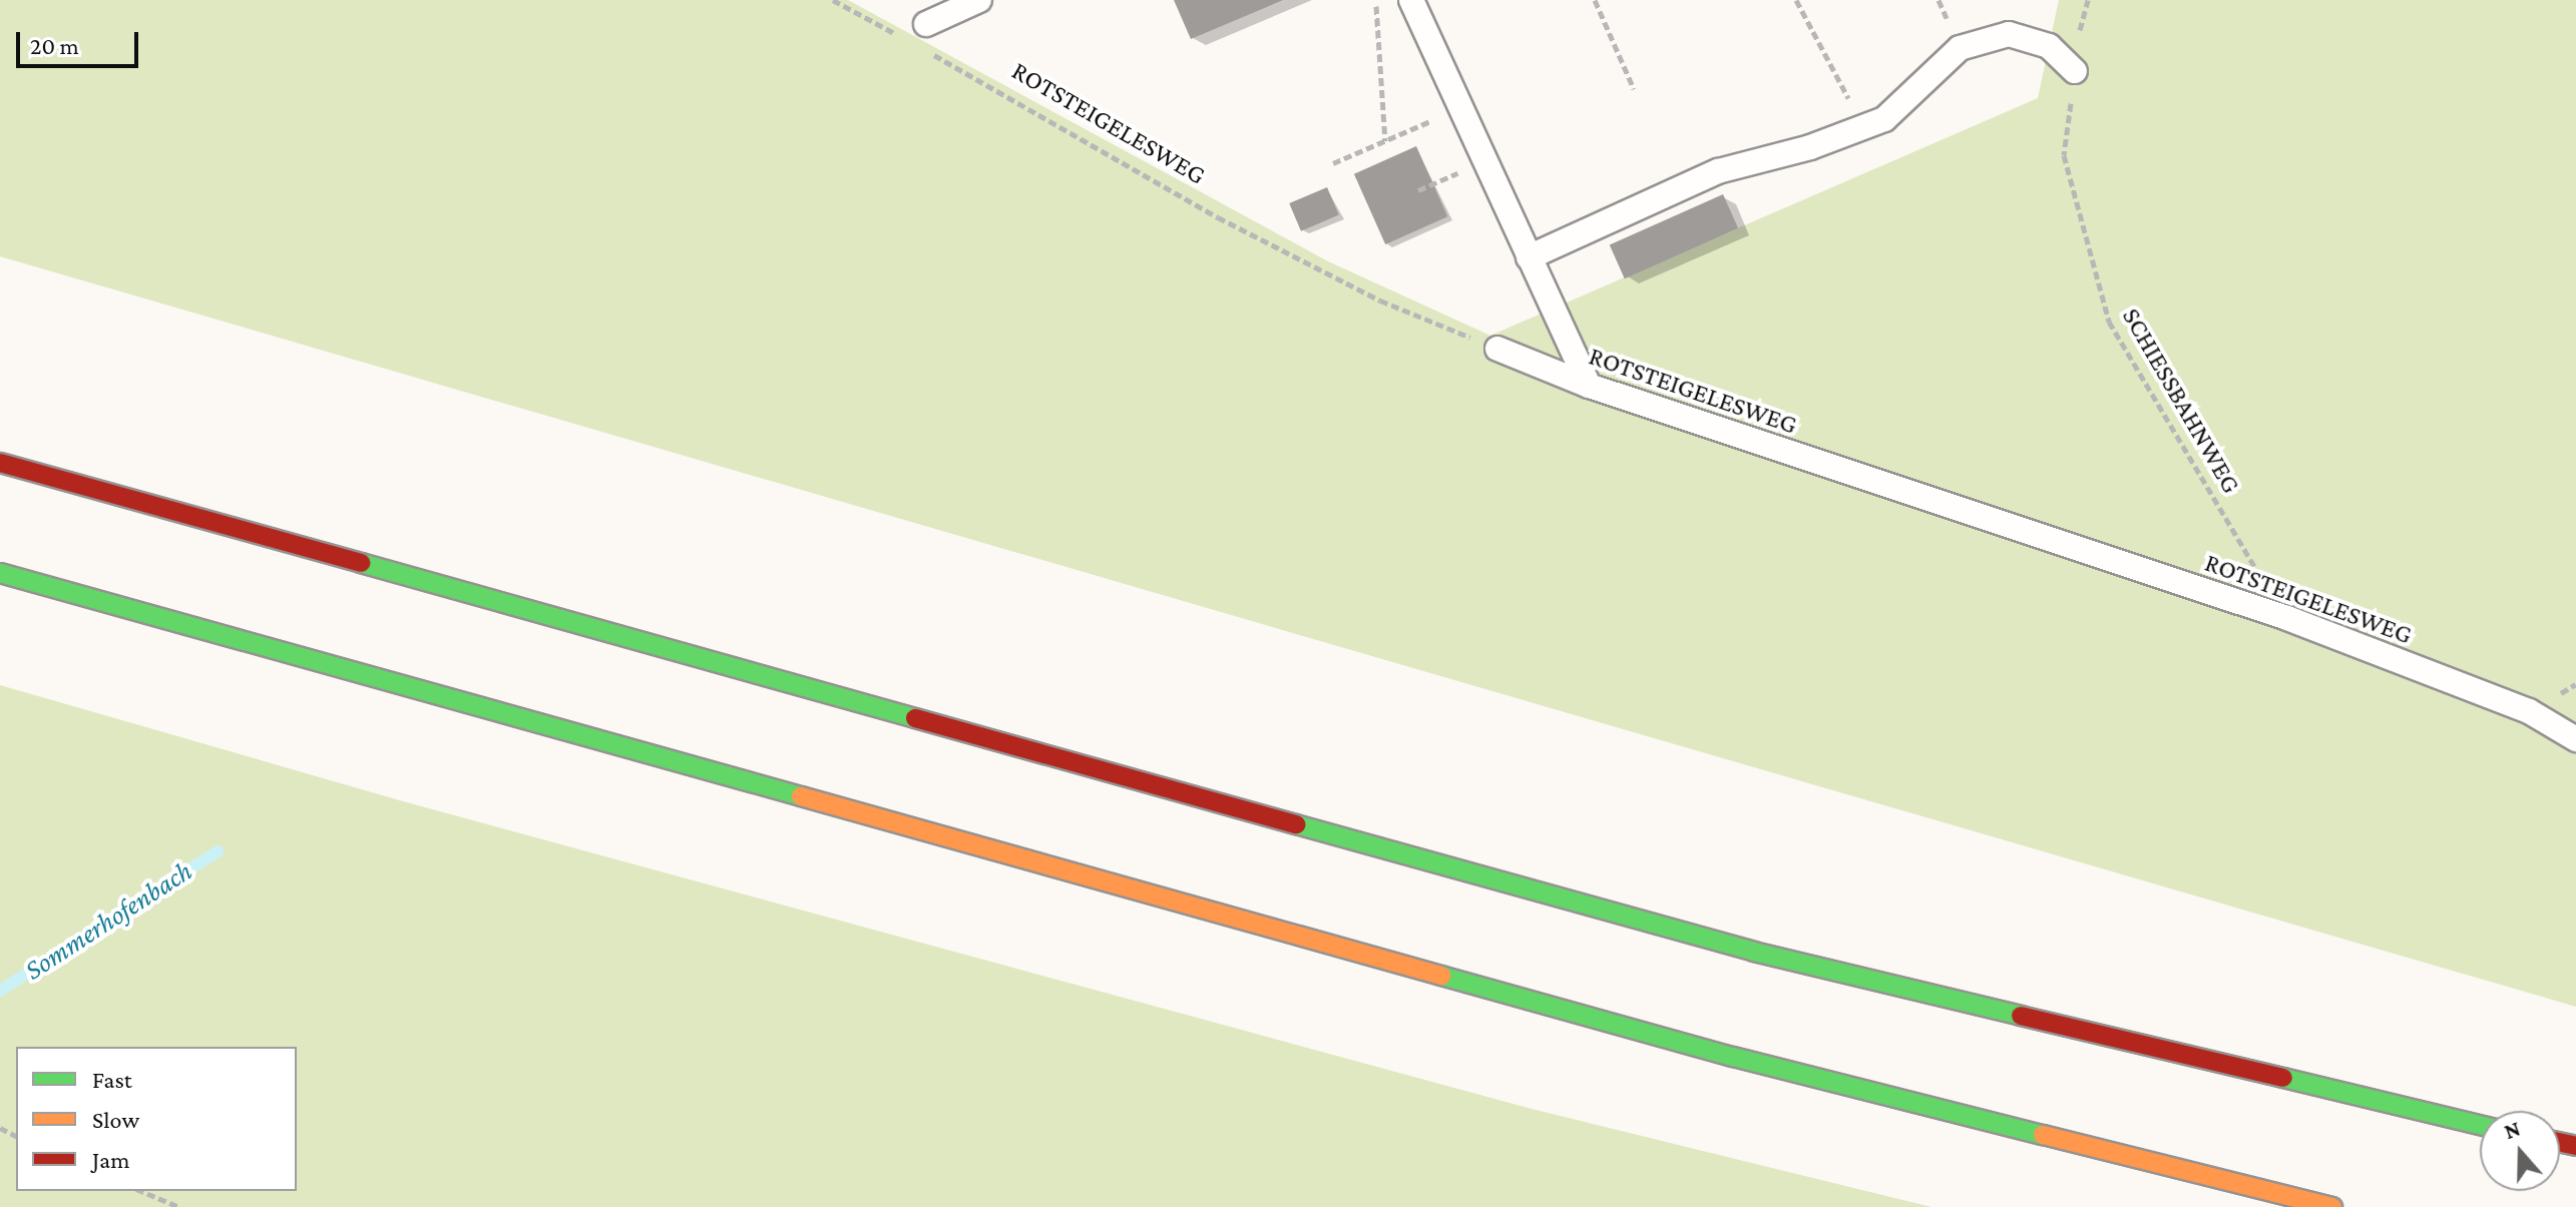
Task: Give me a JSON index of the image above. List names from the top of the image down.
{
  "streets": {
    "lane": ["ROTSTEIGELESWEG"],
    "path": ["SCHIESSBAHNWEG"]
  },
  "crossings": [
    ["ROTSTEIGELESWEG", "SCHIESSBAHNWEG"]
  ],
  "water": ["Sommerhofenbach"],
  "legend": ["Fast", "Slow", "Jam"],
  "scale_bar": "20 m",
  "north": "top"
}
